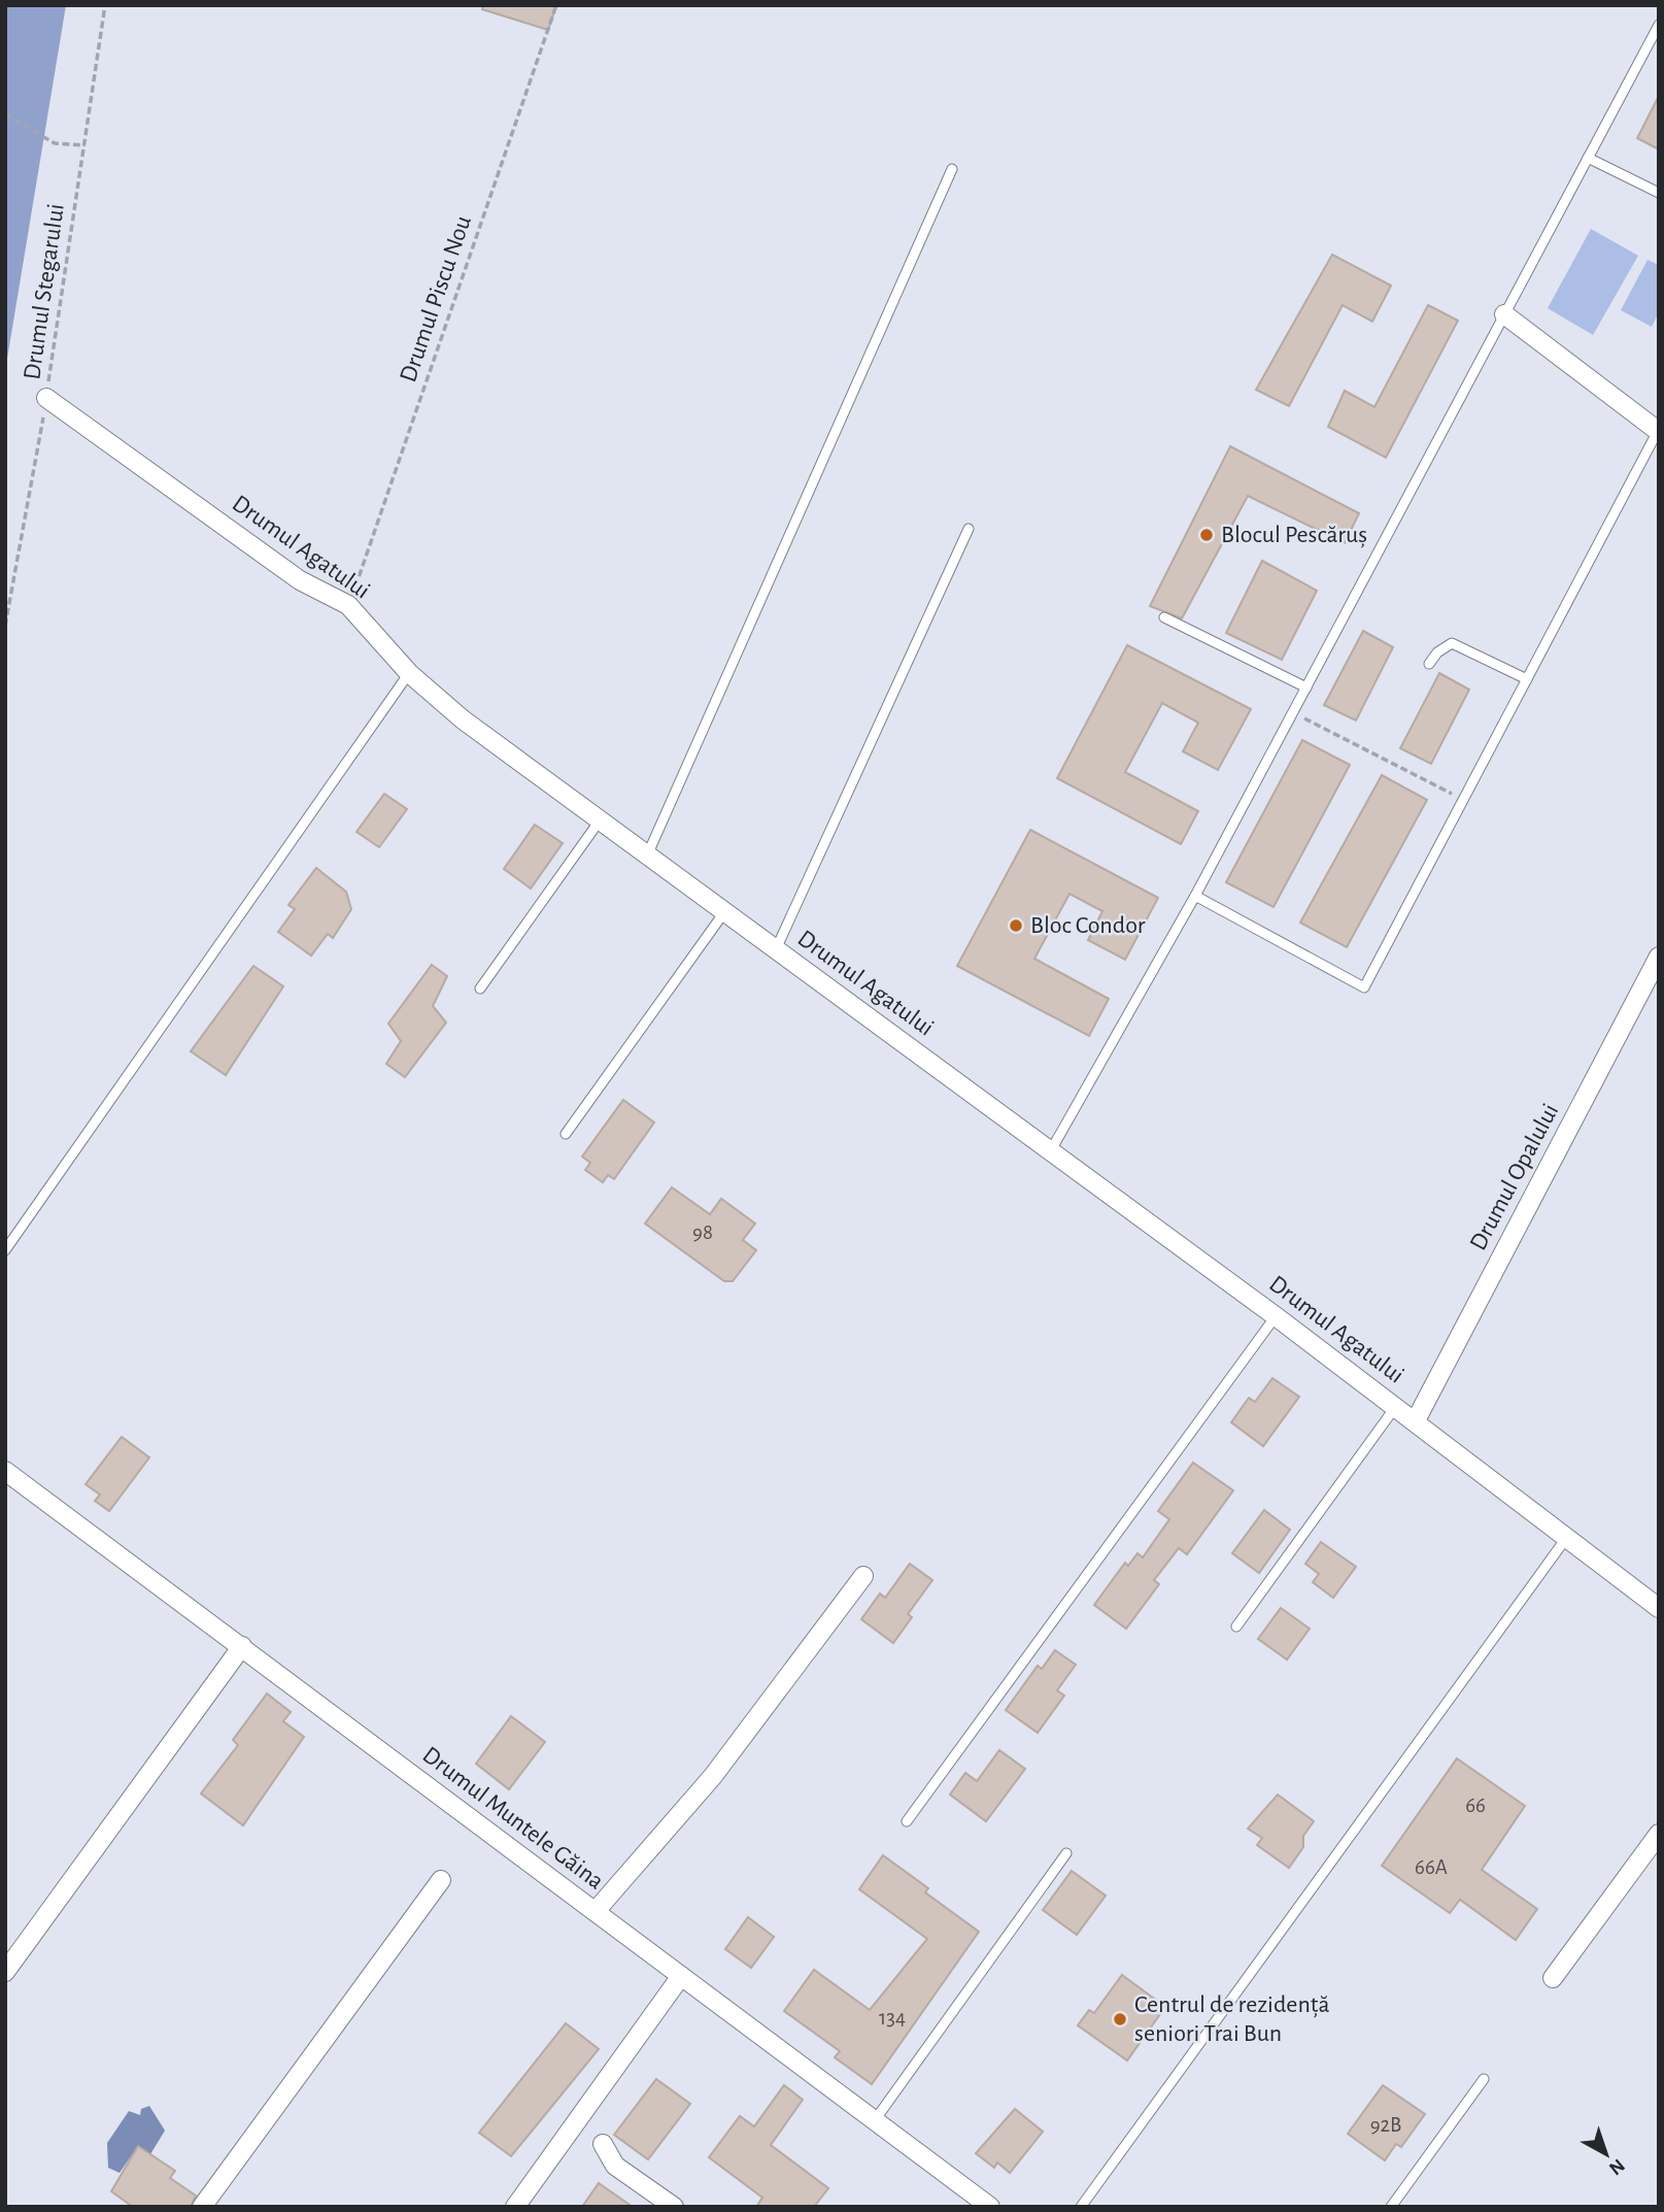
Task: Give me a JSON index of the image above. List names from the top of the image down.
{
  "streets": {
    "street": ["Drumul Agatului", "Drumul Opalului", "Drumul Muntele Găina"],
    "path": ["Drumul Stegarului", "Drumul Piscu Nou"]
  },
  "crossings": [
    ["Drumul Stegarului", "Drumul Agatului"],
    ["Drumul Piscu Nou", "Drumul Agatului"],
    ["Drumul Agatului", "Drumul Opalului"]
  ],
  "places": ["Blocul Pescăruș", "Bloc Condor", "Centrul de rezidență seniori Trai Bun"],
  "house_numbers": [
    "98",
    "66",
    "66A",
    "134",
    "92B"
  ],
  "north": "bottom right"
}
